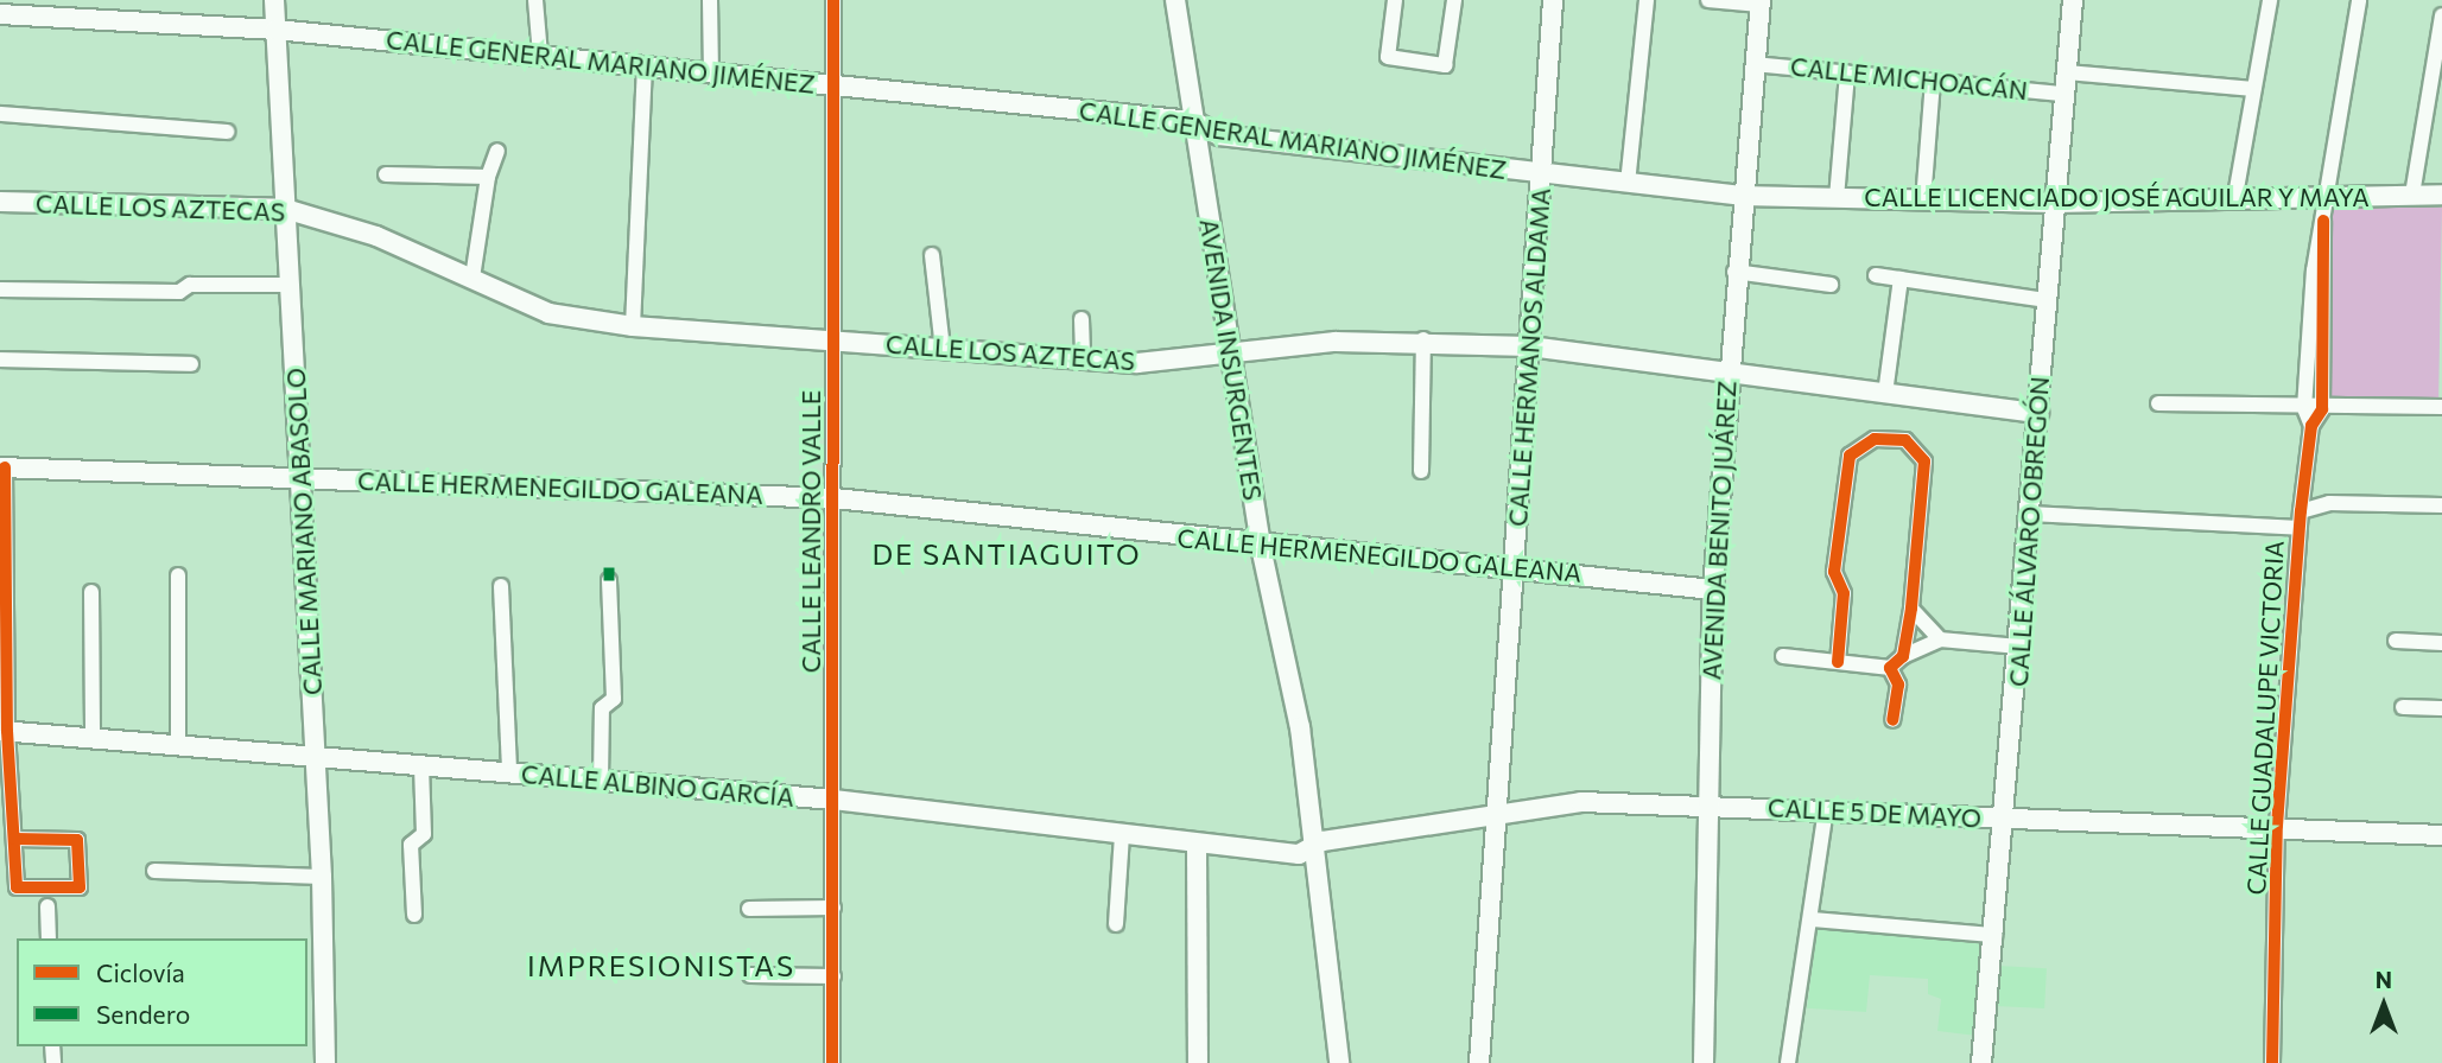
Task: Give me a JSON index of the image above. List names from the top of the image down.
{
  "streets": {
    "main road": [
      "CALLE GENERAL MARIANO JIMÉNEZ",
      "CALLE LICENCIADO JOSÉ AGUILAR Y MAYA",
      "CALLE LOS AZTECAS",
      "CALLE HERMANOS ALDAMA",
      "AVENIDA INSURGENTES",
      "CALLE HERMENEGILDO GALEANA",
      "AVENIDA BENITO JUÁREZ",
      "CALLE MARIANO ABASOLO",
      "CALLE ÁLVARO OBREGÓN",
      "CALLE ALBINO GARCÍA",
      "CALLE 5 DE MAYO"
    ],
    "street": ["CALLE MICHOACÁN", "CALLE LEANDRO VALLE", "CALLE GUADALUPE VICTORIA"]
  },
  "crossings": [
    ["CALLE GENERAL MARIANO JIMÉNEZ", "CALLE LICENCIADO JOSÉ AGUILAR Y MAYA"],
    ["CALLE GENERAL MARIANO JIMÉNEZ", "CALLE HERMANOS ALDAMA"],
    ["CALLE GENERAL MARIANO JIMÉNEZ", "AVENIDA INSURGENTES"],
    ["CALLE GENERAL MARIANO JIMÉNEZ", "AVENIDA BENITO JUÁREZ"],
    ["CALLE GENERAL MARIANO JIMÉNEZ", "CALLE MARIANO ABASOLO"],
    ["CALLE GENERAL MARIANO JIMÉNEZ", "CALLE LEANDRO VALLE"],
    ["CALLE MICHOACÁN", "AVENIDA BENITO JUÁREZ"],
    ["CALLE MICHOACÁN", "CALLE ÁLVARO OBREGÓN"],
    ["CALLE LICENCIADO JOSÉ AGUILAR Y MAYA", "AVENIDA BENITO JUÁREZ"],
    ["CALLE LICENCIADO JOSÉ AGUILAR Y MAYA", "CALLE ÁLVARO OBREGÓN"],
    ["CALLE LOS AZTECAS", "CALLE HERMANOS ALDAMA"],
    ["CALLE LOS AZTECAS", "AVENIDA INSURGENTES"],
    ["CALLE LOS AZTECAS", "AVENIDA BENITO JUÁREZ"],
    ["CALLE LOS AZTECAS", "CALLE MARIANO ABASOLO"],
    ["CALLE LOS AZTECAS", "CALLE LEANDRO VALLE"],
    ["CALLE LOS AZTECAS", "CALLE ÁLVARO OBREGÓN"],
    ["CALLE HERMANOS ALDAMA", "CALLE HERMENEGILDO GALEANA"],
    ["CALLE HERMANOS ALDAMA", "CALLE 5 DE MAYO"],
    ["AVENIDA INSURGENTES", "CALLE HERMENEGILDO GALEANA"],
    ["AVENIDA INSURGENTES", "CALLE ALBINO GARCÍA"],
    ["AVENIDA INSURGENTES", "CALLE 5 DE MAYO"],
    ["CALLE HERMENEGILDO GALEANA", "AVENIDA BENITO JUÁREZ"],
    ["CALLE HERMENEGILDO GALEANA", "CALLE MARIANO ABASOLO"],
    ["CALLE HERMENEGILDO GALEANA", "CALLE LEANDRO VALLE"],
    ["AVENIDA BENITO JUÁREZ", "CALLE 5 DE MAYO"],
    ["CALLE MARIANO ABASOLO", "CALLE ALBINO GARCÍA"],
    ["CALLE LEANDRO VALLE", "CALLE ALBINO GARCÍA"],
    ["CALLE ÁLVARO OBREGÓN", "CALLE 5 DE MAYO"],
    ["CALLE GUADALUPE VICTORIA", "CALLE 5 DE MAYO"],
    ["CALLE ALBINO GARCÍA", "CALLE 5 DE MAYO"]
  ],
  "districts": ["DE SANTIAGUITO", "IMPRESIONISTAS"],
  "legend": ["Ciclovía", "Sendero"],
  "north": "top"
}
